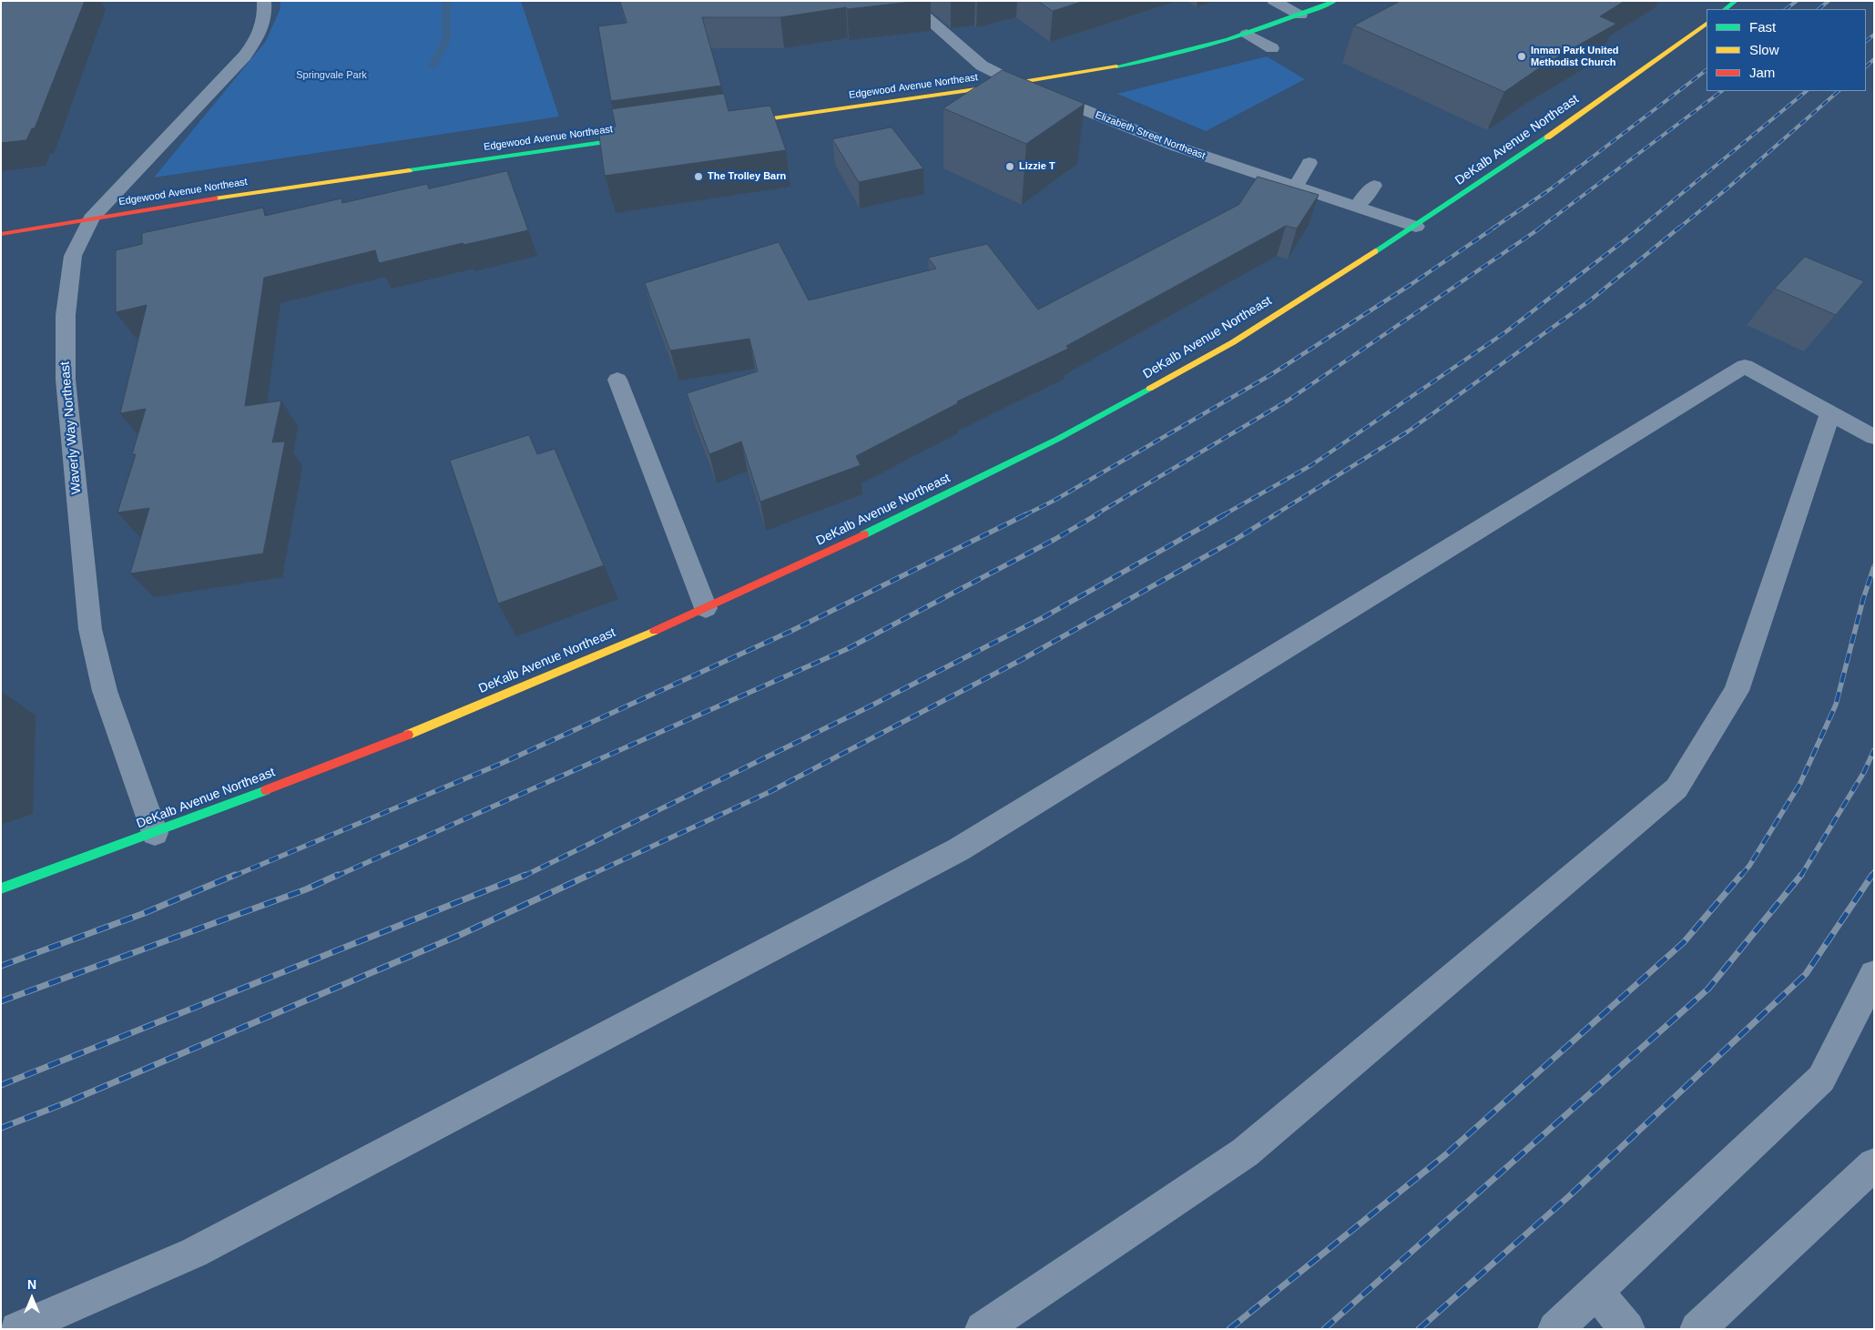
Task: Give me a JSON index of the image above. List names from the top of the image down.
{
  "streets": {
    "main road": ["Edgewood Avenue Northeast", "DeKalb Avenue Northeast"],
    "street": ["Elizabeth Street Northeast", "Waverly Way Northeast"]
  },
  "crossings": [
    ["Edgewood Avenue Northeast", "Elizabeth Street Northeast"],
    ["Edgewood Avenue Northeast", "Waverly Way Northeast"],
    ["Elizabeth Street Northeast", "DeKalb Avenue Northeast"],
    ["DeKalb Avenue Northeast", "Waverly Way Northeast"]
  ],
  "parks": ["Springvale Park"],
  "places": ["Inman Park United Methodist Church", "Lizzie T", "The Trolley Barn"],
  "legend": ["Fast", "Slow", "Jam"],
  "north": "top"
}
